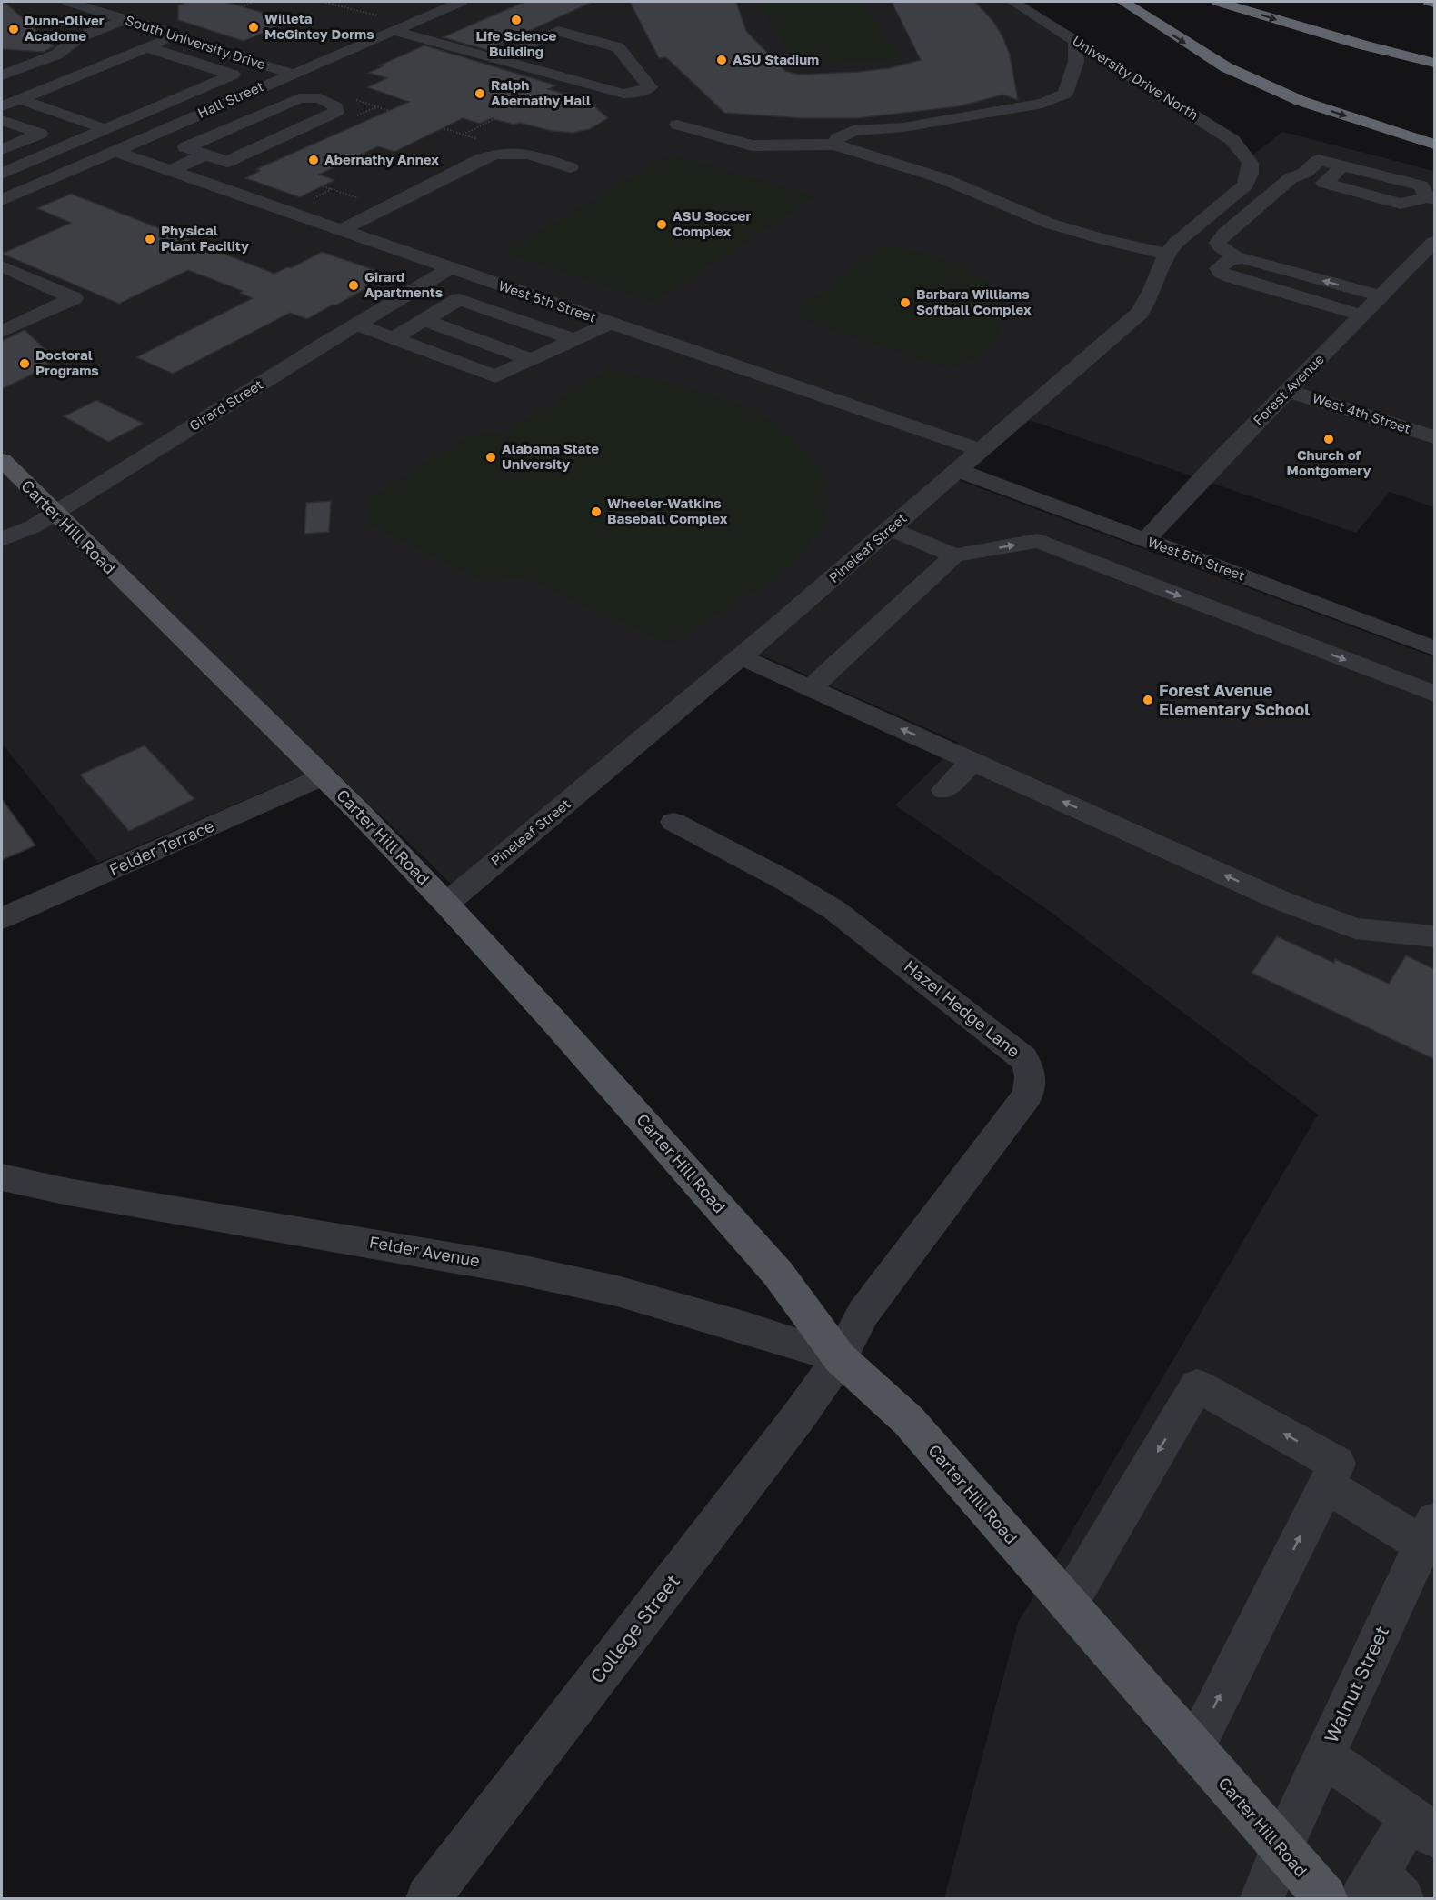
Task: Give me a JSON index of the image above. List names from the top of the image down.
{
  "streets": {
    "main road": ["Carter Hill Road"],
    "street": [
      "South University Drive",
      "University Drive North",
      "Hall Street",
      "West 5th Street",
      "Forest Avenue",
      "Girard Street",
      "West 4th Street",
      "Pineleaf Street",
      "Felder Terrace",
      "Hazel Hedge Lane",
      "Felder Avenue",
      "College Street",
      "Walnut Street"
    ]
  },
  "crossings": [
    ["South University Drive", "Hall Street"],
    ["University Drive North", "Pineleaf Street"],
    ["Hall Street", "West 5th Street"],
    ["West 5th Street", "Forest Avenue"],
    ["West 5th Street", "Girard Street"],
    ["West 5th Street", "Pineleaf Street"],
    ["Forest Avenue", "West 4th Street"],
    ["Girard Street", "Carter Hill Road"],
    ["Carter Hill Road", "Pineleaf Street"],
    ["Carter Hill Road", "Felder Terrace"],
    ["Carter Hill Road", "Hazel Hedge Lane"],
    ["Carter Hill Road", "Felder Avenue"],
    ["Carter Hill Road", "College Street"],
    ["Carter Hill Road", "Walnut Street"],
    ["Hazel Hedge Lane", "Felder Avenue"],
    ["Hazel Hedge Lane", "College Street"],
    ["Felder Avenue", "College Street"]
  ],
  "places": [
    "Life Science Building",
    "Willeta McGintey Dorms",
    "Dunn-Oliver Acadome",
    "ASU Stadium",
    "Ralph Abernathy Hall",
    "Abernathy Annex",
    "ASU Soccer Complex",
    "Physical Plant Facility",
    "Girard Apartments",
    "Barbara Williams Softball Complex",
    "Doctoral Programs",
    "Church of Montgomery",
    "Alabama State University",
    "Wheeler-Watkins Baseball Complex",
    "Forest Avenue Elementary School"
  ]
}
